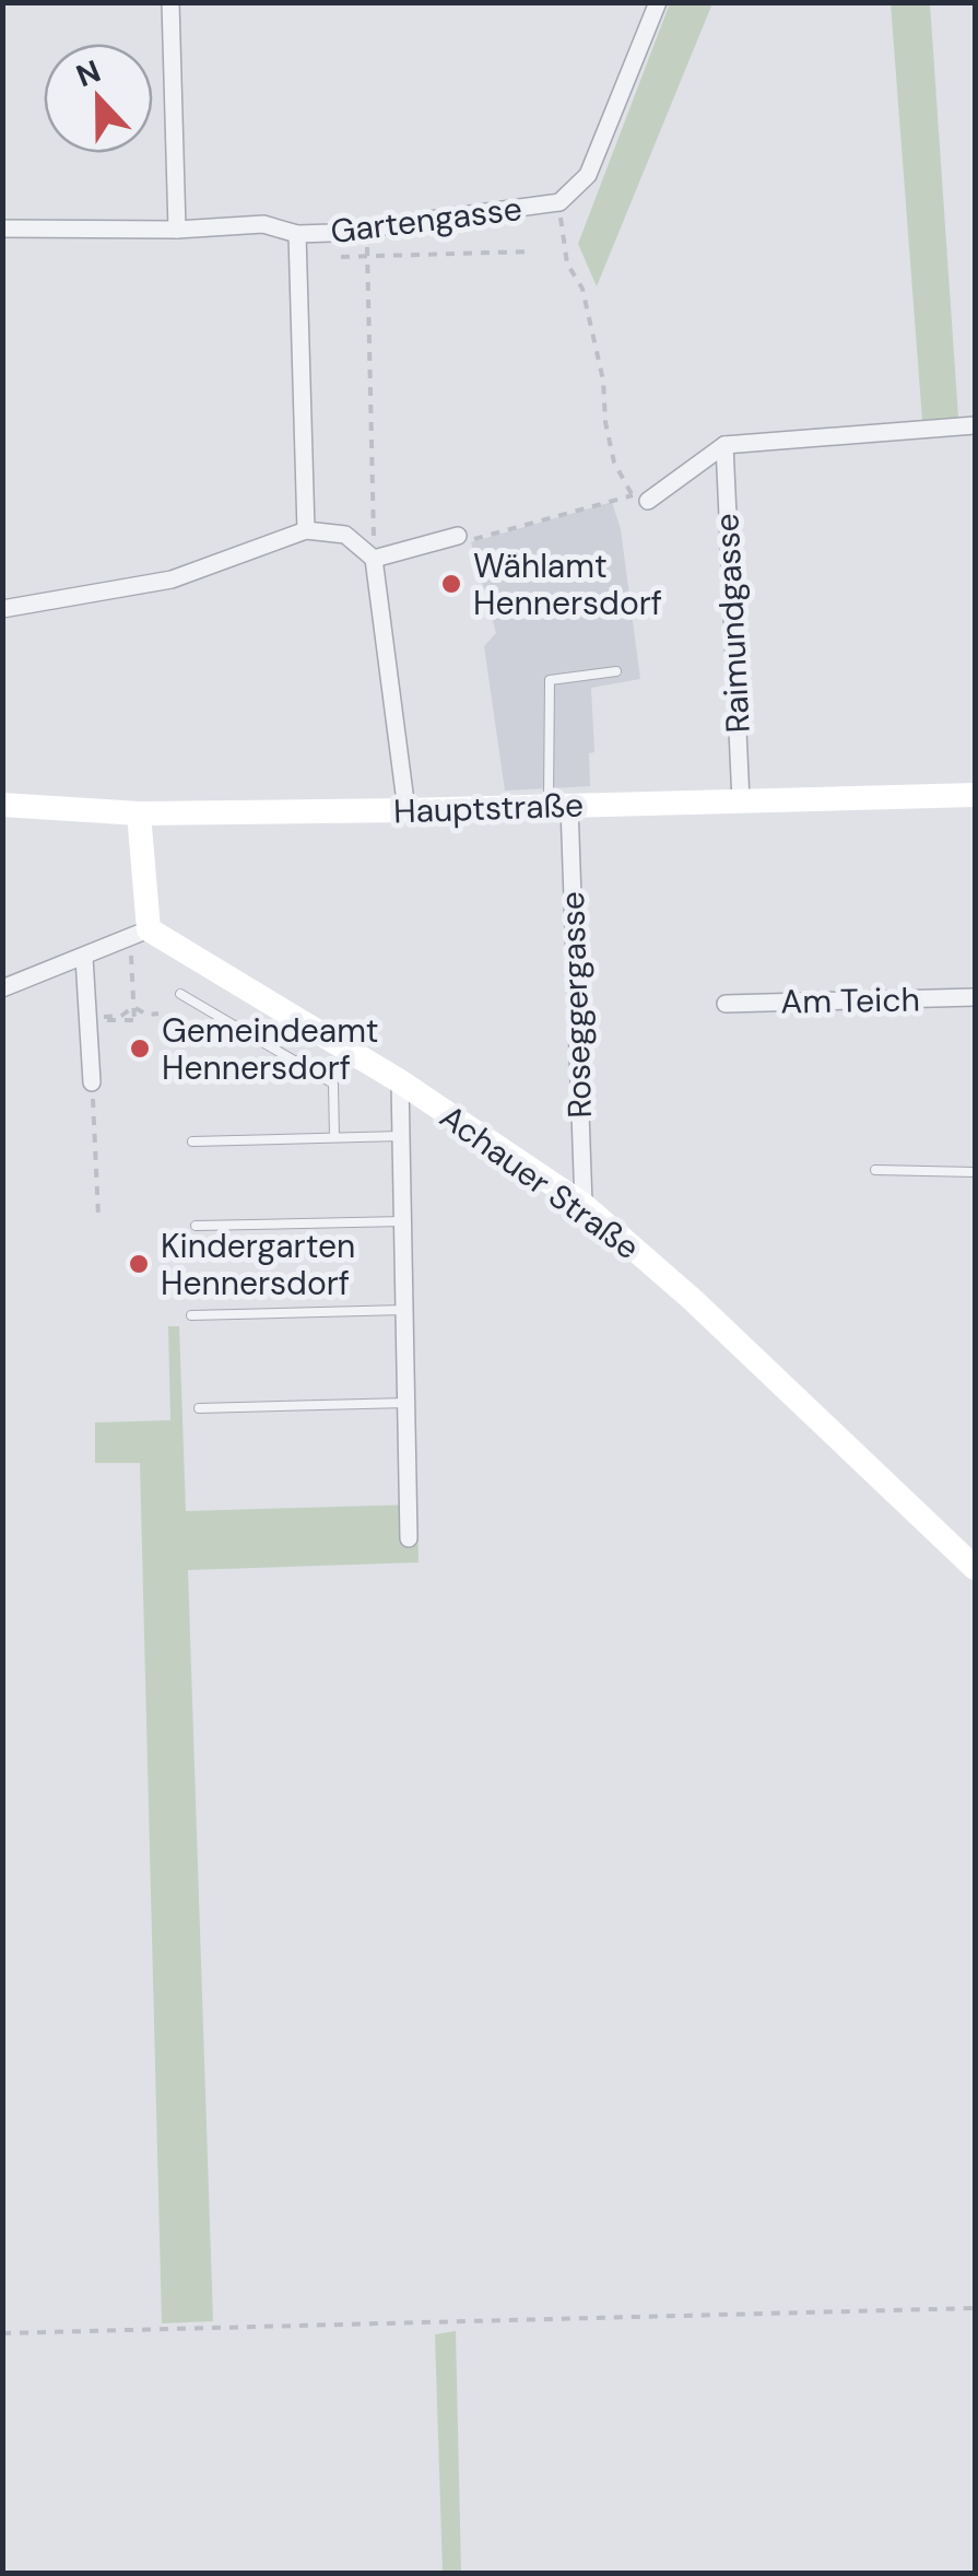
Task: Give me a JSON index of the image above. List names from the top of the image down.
{
  "streets": {
    "street": [
      "Gartengasse",
      "Raimundgasse",
      "Hauptstraße",
      "Am Teich",
      "Roseggergasse",
      "Achauer Straße"
    ]
  },
  "crossings": [
    ["Raimundgasse", "Hauptstraße"],
    ["Hauptstraße", "Roseggergasse"],
    ["Roseggergasse", "Achauer Straße"]
  ],
  "places": ["Wählamt Hennersdorf", "Gemeindeamt Hennersdorf", "Kindergarten Hennersdorf"],
  "north": "top"
}
